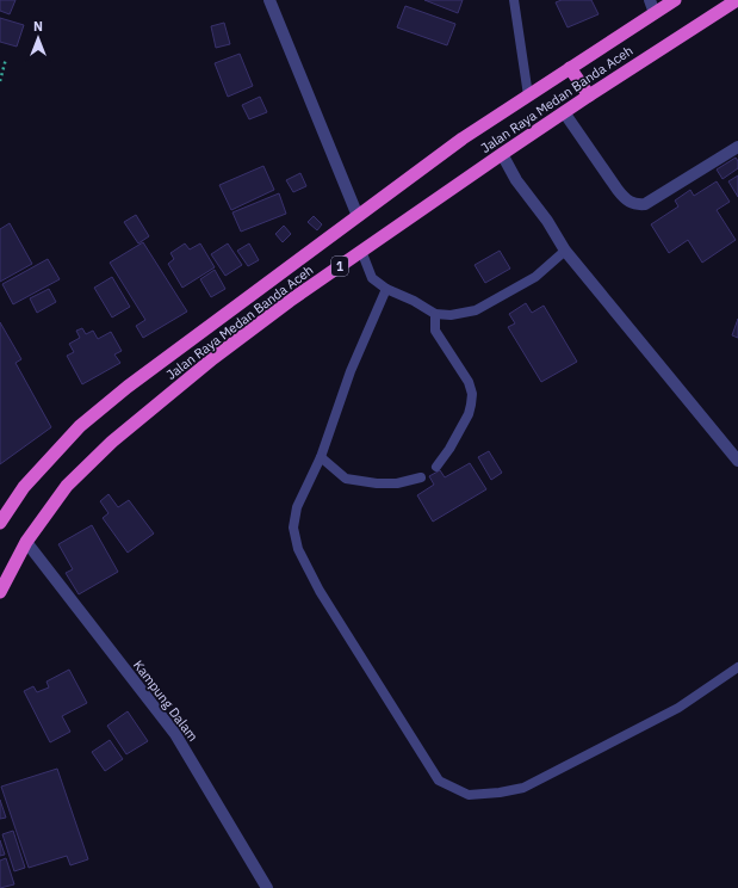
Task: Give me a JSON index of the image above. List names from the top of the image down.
{
  "streets": {
    "highway": ["Jalan Raya Medan Banda Aceh", "1"],
    "street": ["Kampung Dalam"]
  },
  "crossings": [
    ["Jalan Raya Medan Banda Aceh", "Kampung Dalam"]
  ],
  "north": "top"
}
